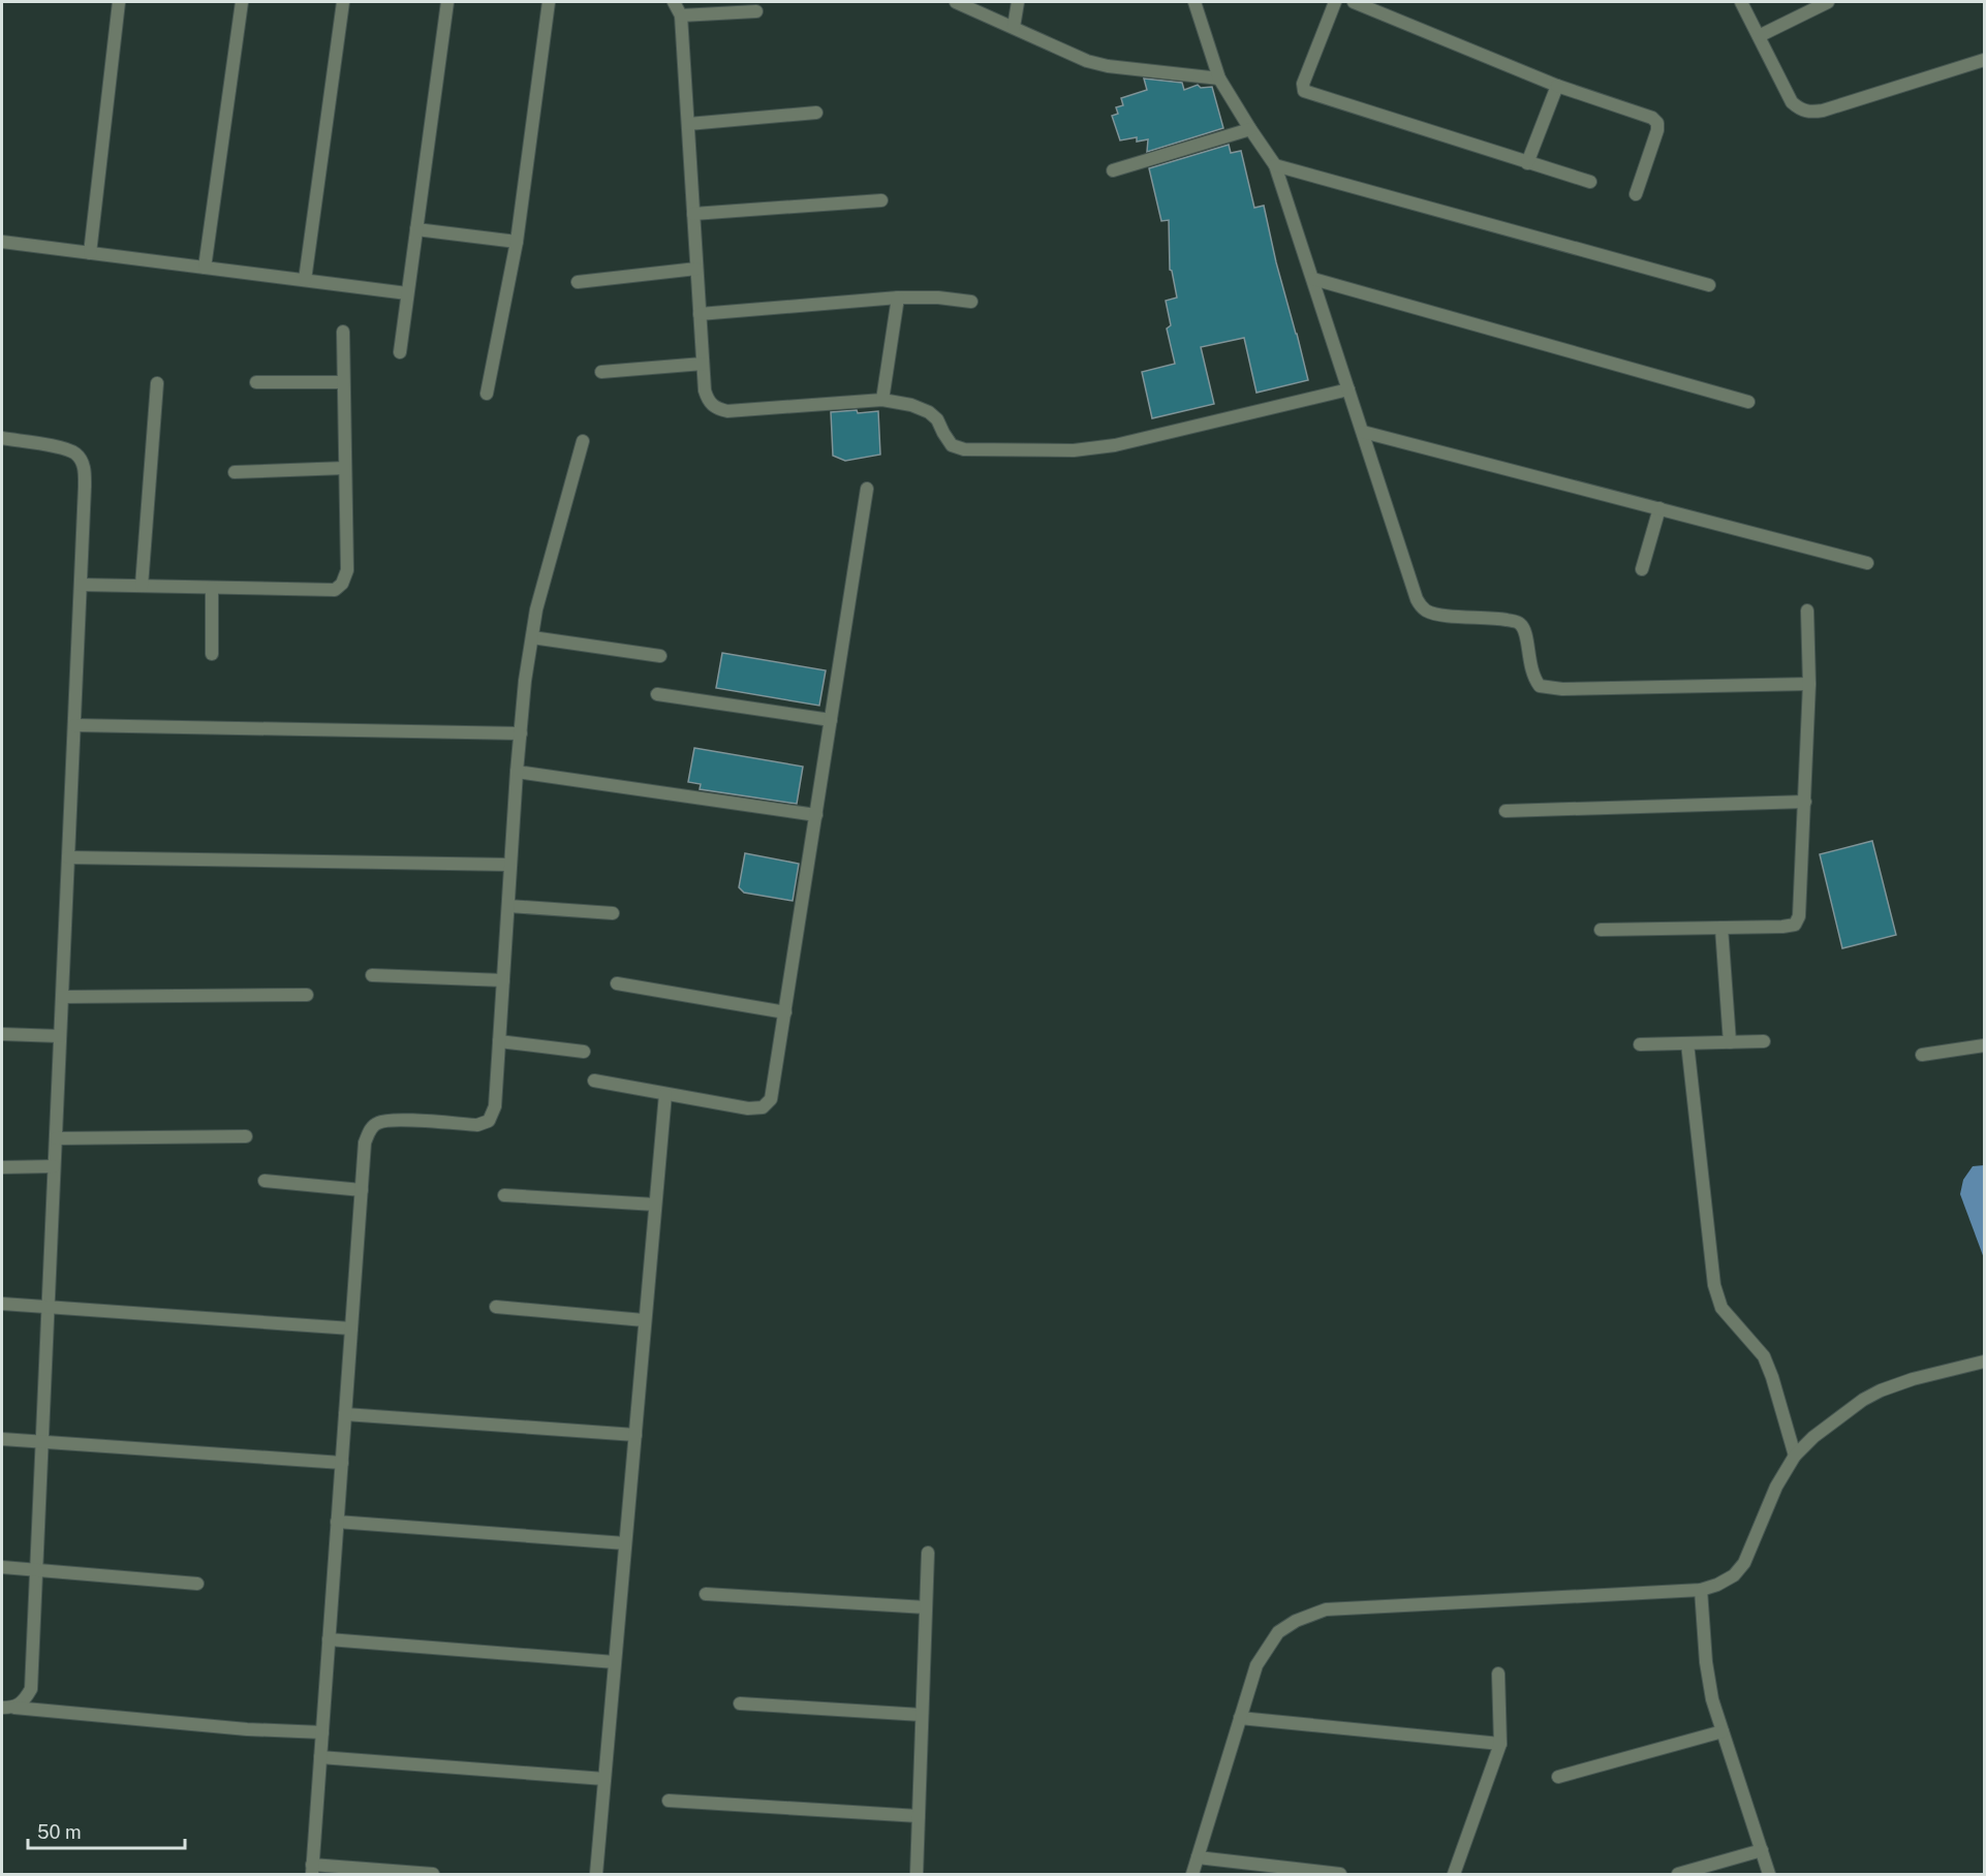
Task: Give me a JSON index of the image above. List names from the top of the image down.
{
  "scale_bar": "50 m"
}
